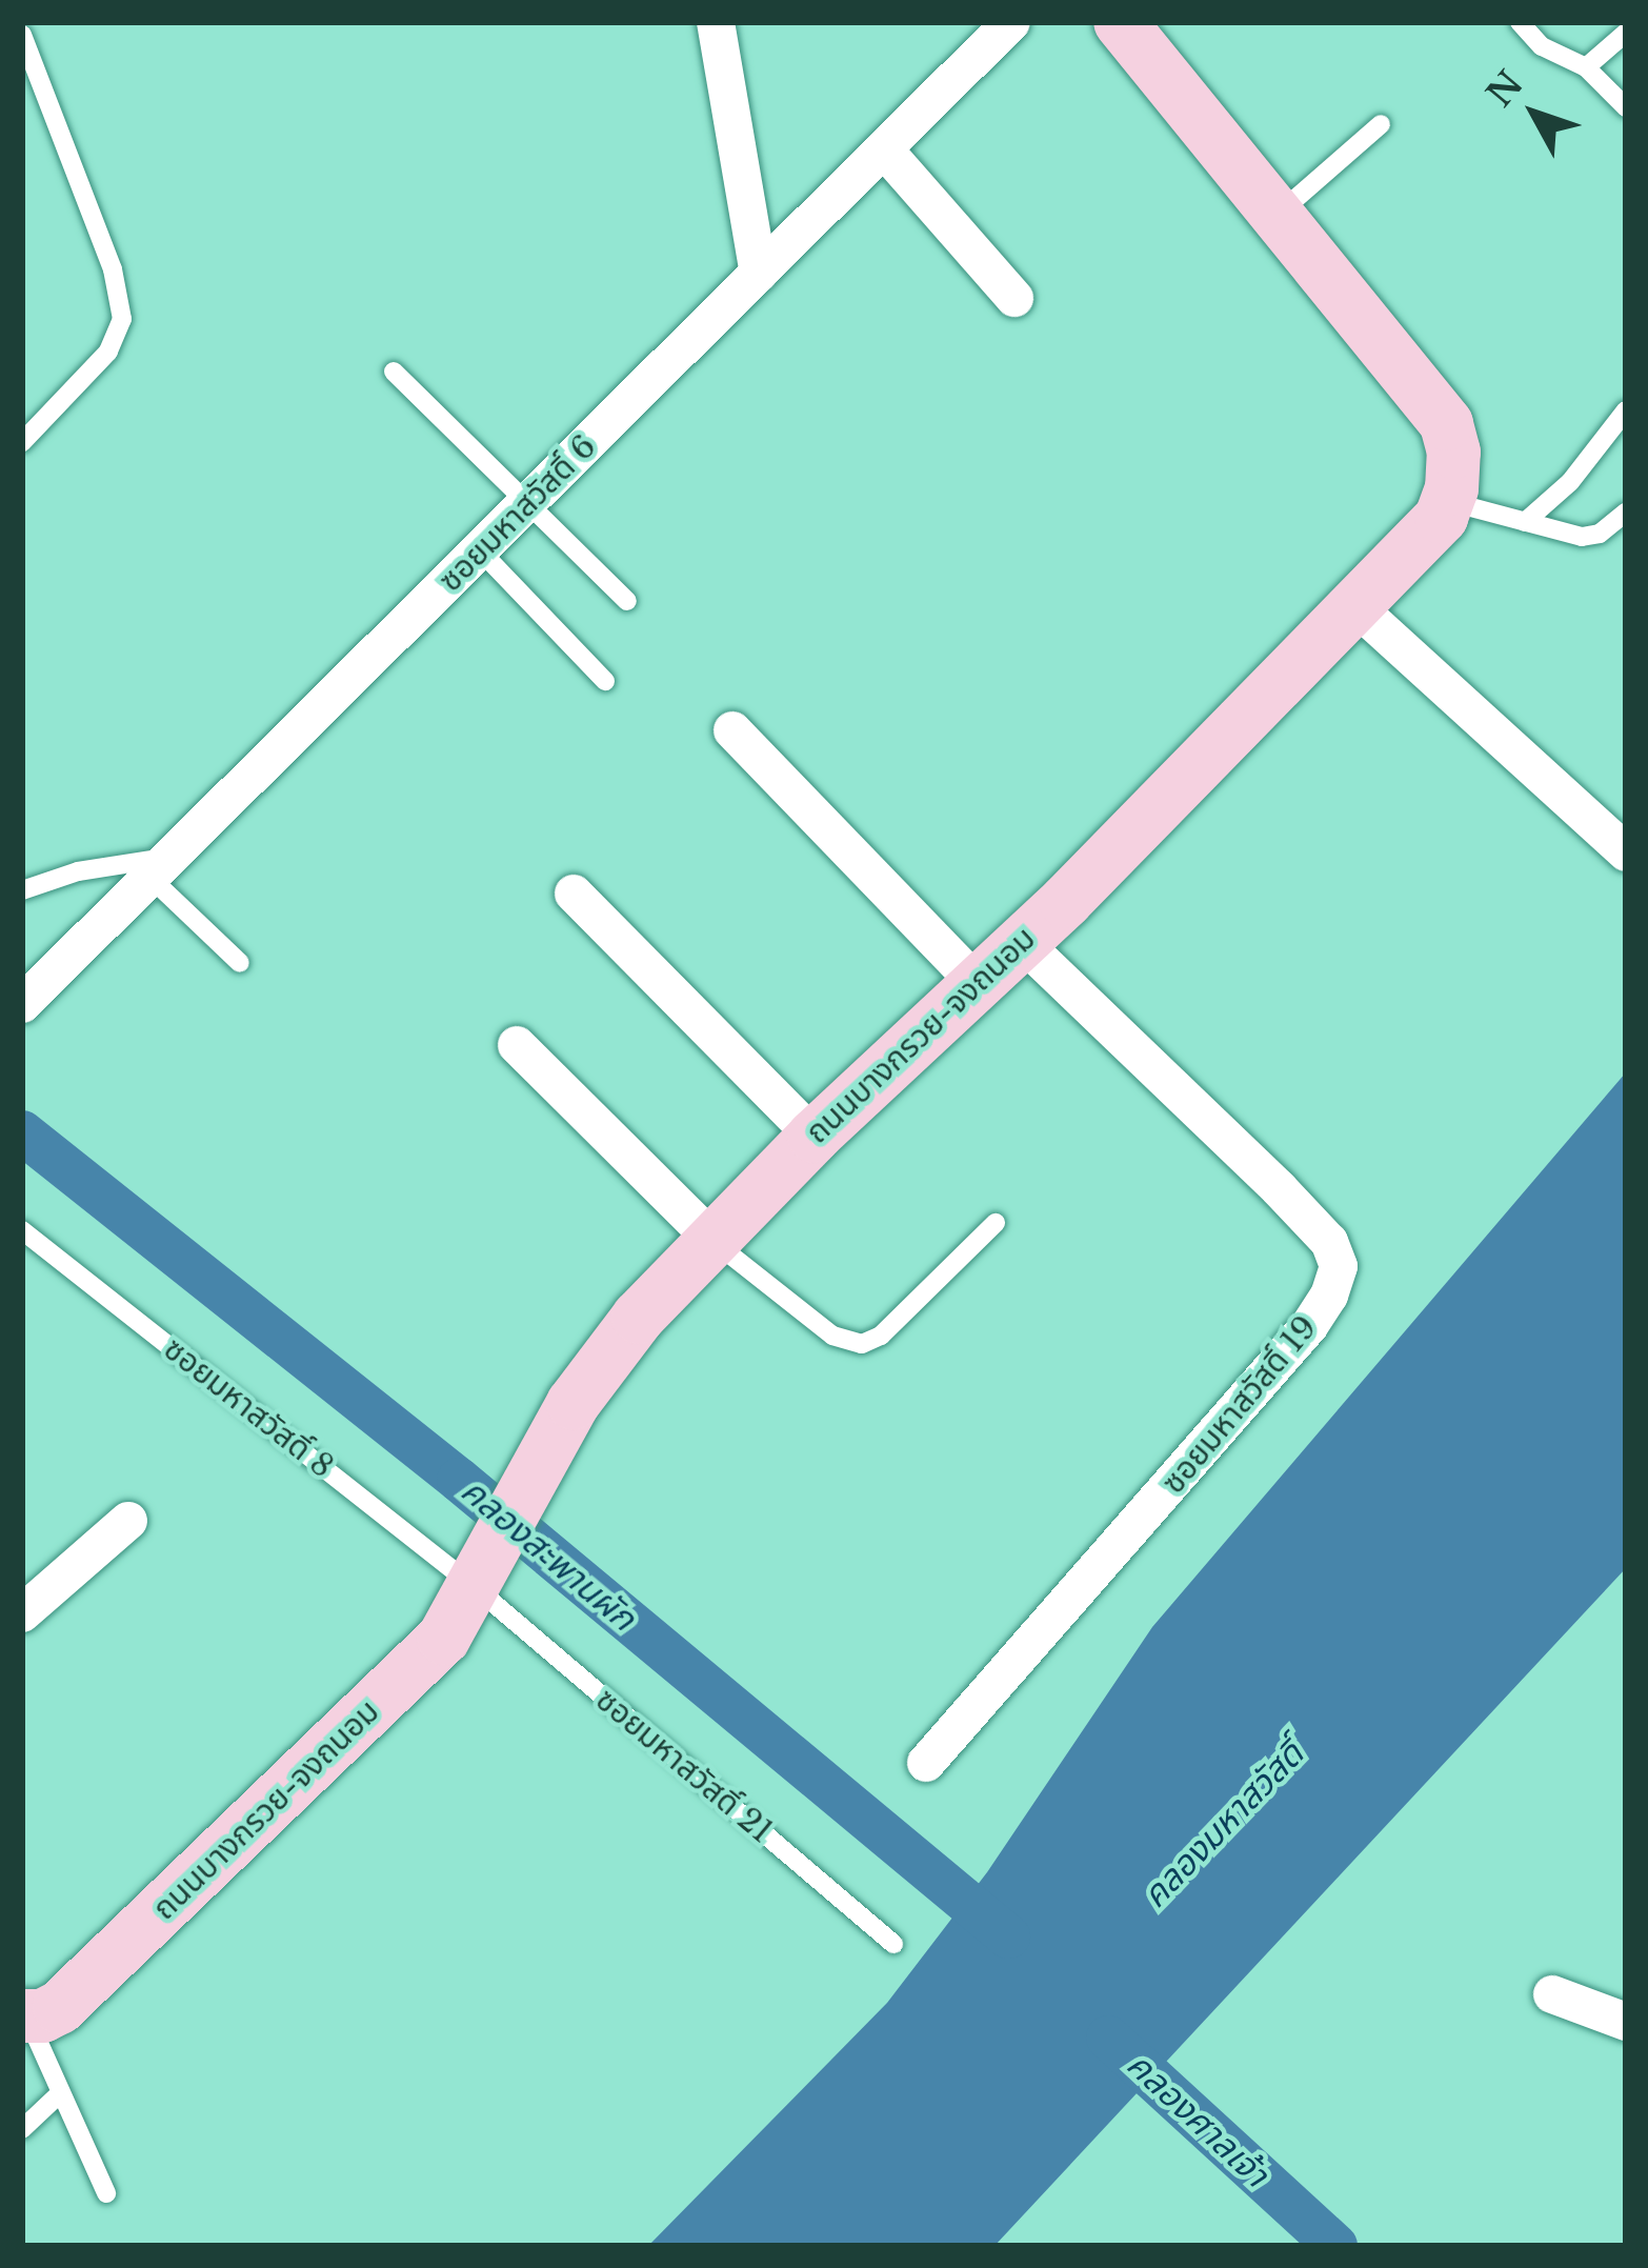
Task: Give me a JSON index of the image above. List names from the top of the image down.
{
  "streets": {
    "street": ["ซอยมหาสวัสดิ์ 6", "ถนนบางกรวย-จงถนอม", "ซอยมหาสวัสดิ์ 19"],
    "lane": ["ซอยมหาสวัสดิ์ 8", "ซอยมหาสวัสดิ์ 21"]
  },
  "crossings": [
    ["ถนนบางกรวย-จงถนอม", "ซอยมหาสวัสดิ์ 19"],
    ["ถนนบางกรวย-จงถนอม", "ซอยมหาสวัสดิ์ 8"],
    ["ถนนบางกรวย-จงถนอม", "ซอยมหาสวัสดิ์ 21"],
    ["ซอยมหาสวัสดิ์ 8", "ซอยมหาสวัสดิ์ 21"]
  ],
  "water": ["คลองสะพานผัก", "คลองมหาสวัสดิ์", "คลองศาลเจ้า"],
  "north": "top left"
}
